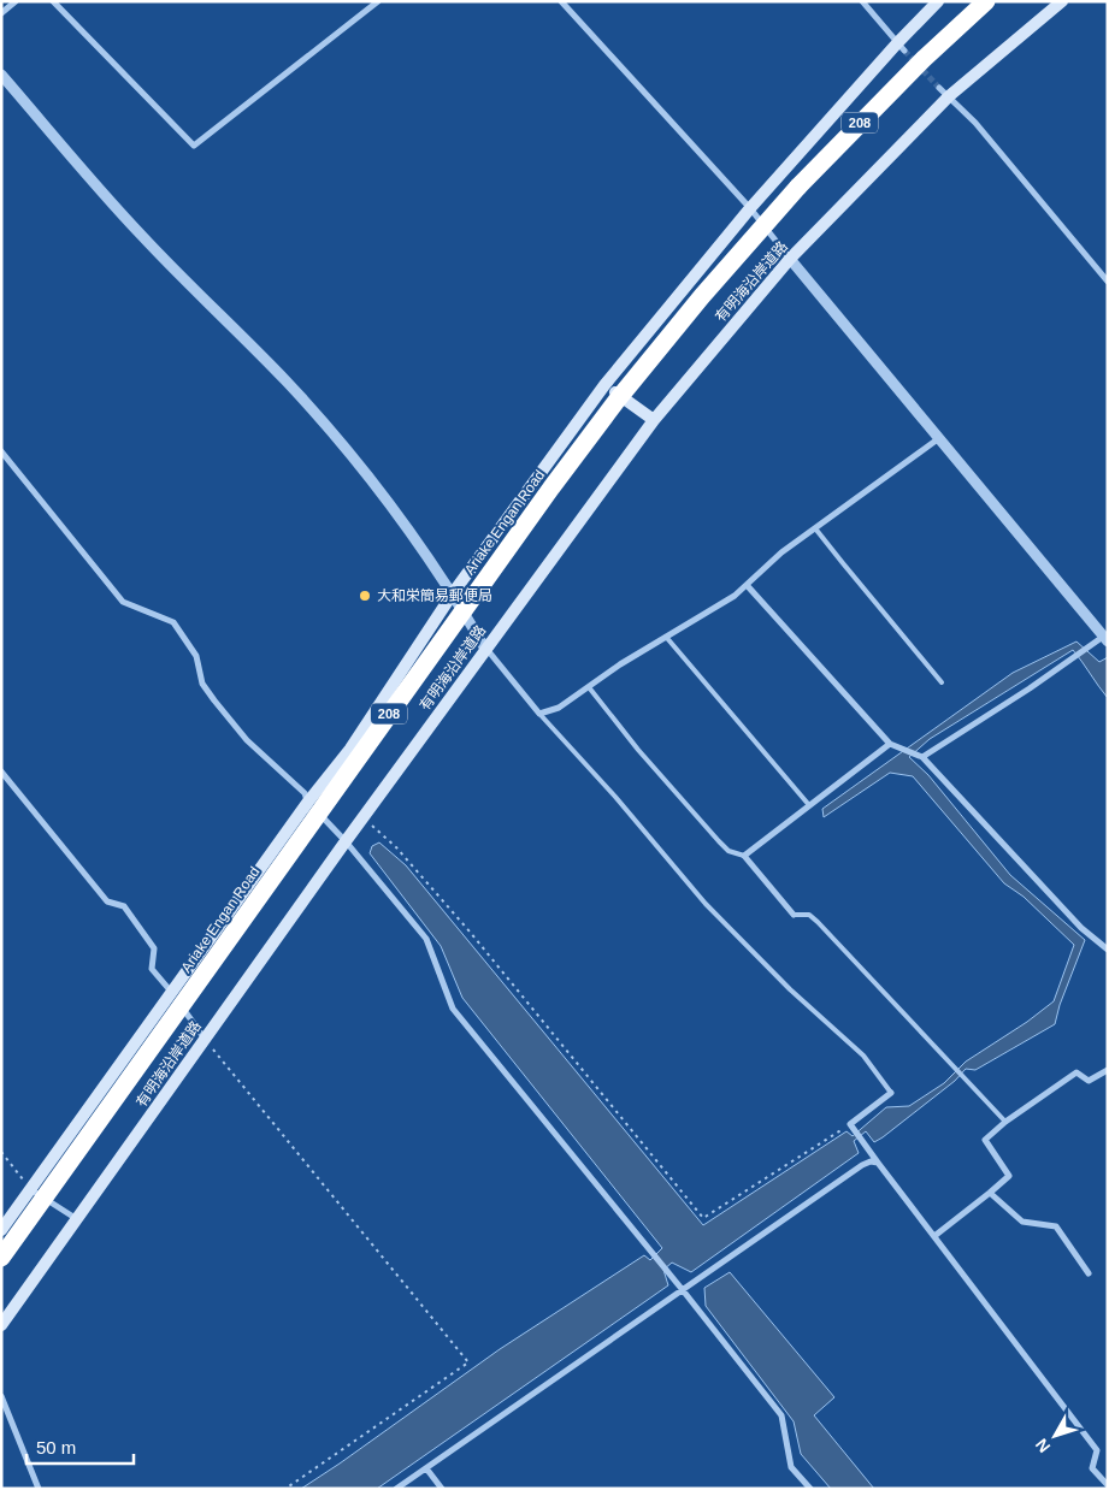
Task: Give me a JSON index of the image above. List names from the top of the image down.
{
  "streets": {
    "highway": ["208", "Ariake Engan Road"],
    "main road": ["有明海沿岸道路"]
  },
  "places": ["大和栄簡易郵便局"],
  "scale_bar": "50 m",
  "north": "bottom left"
}
